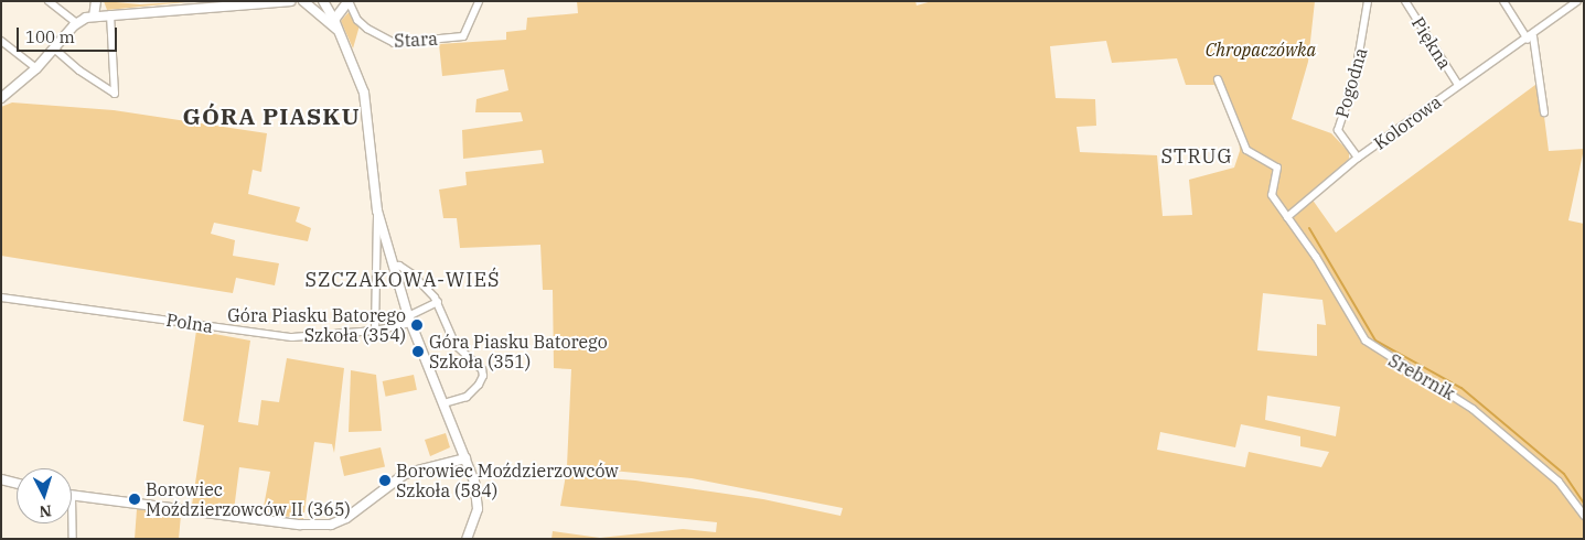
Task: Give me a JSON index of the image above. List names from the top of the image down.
{
  "streets": {
    "street": [
      "Stara",
      "Piękna",
      "Pogodna",
      "Kolorowa",
      "Polna",
      "Srebrnik"
    ]
  },
  "crossings": [
    ["Piękna", "Kolorowa"],
    ["Pogodna", "Kolorowa"],
    ["Kolorowa", "Srebrnik"]
  ],
  "districts": ["GÓRA PIASKU", "STRUG", "SZCZAKOWA-WIEŚ"],
  "parks": ["Chropaczówka"],
  "places": [
    "Góra Piasku Batorego Szkoła (354)",
    "Góra Piasku Batorego Szkoła (351)",
    "Borowiec Moździerzowców Szkoła (584)",
    "Borowiec Moździerzowców II (365)"
  ],
  "scale_bar": "100 m",
  "north": "bottom"
}
